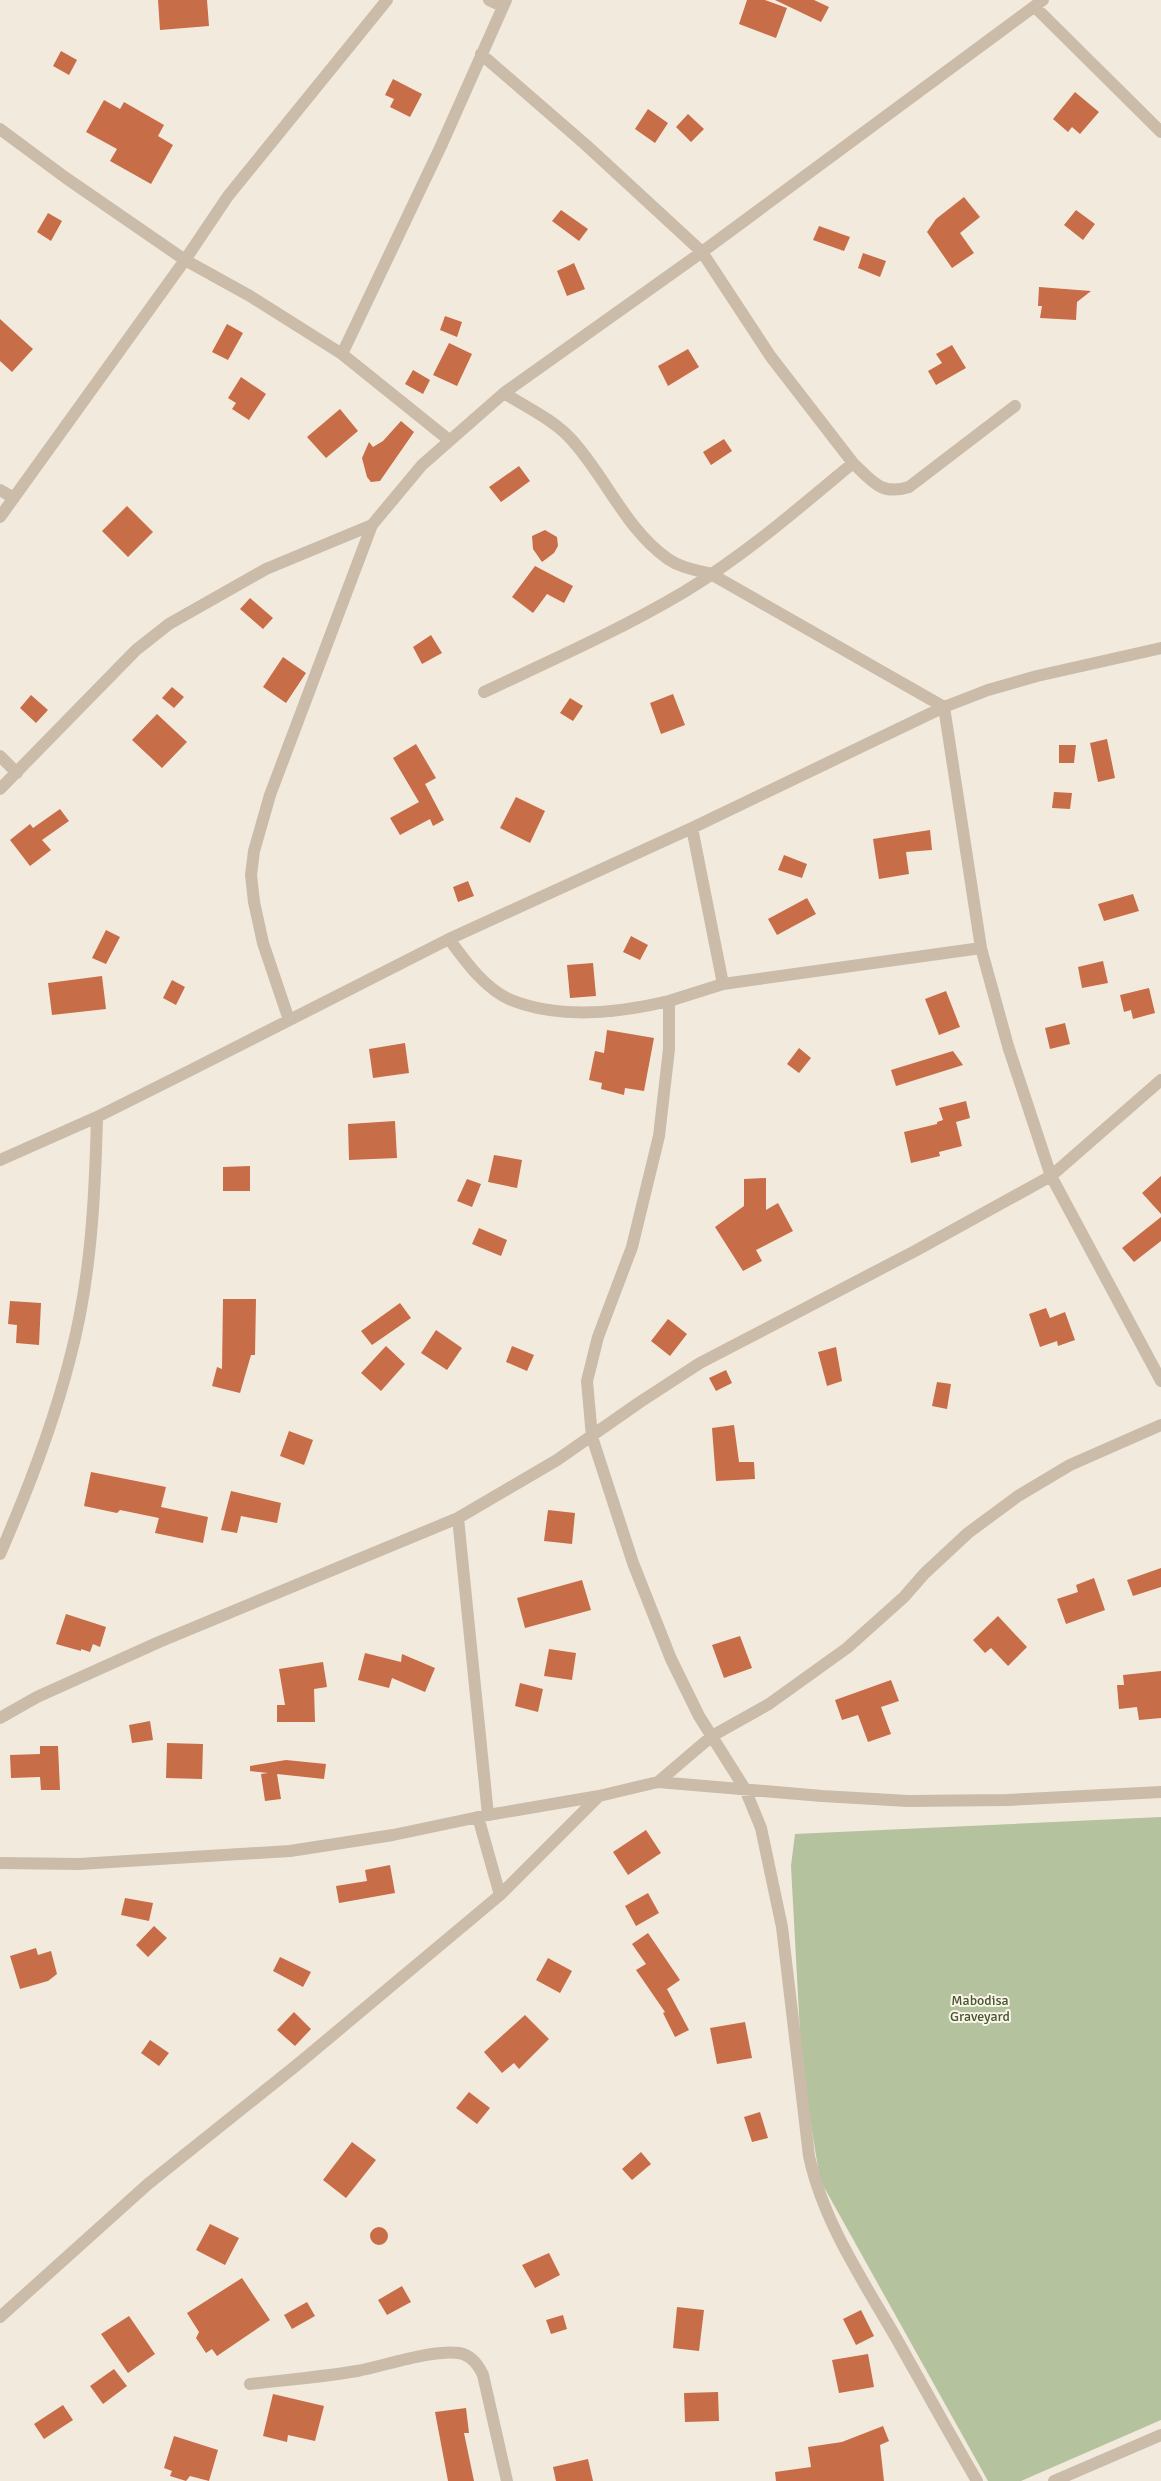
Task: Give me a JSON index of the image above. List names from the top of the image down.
{
  "parks": ["Mabodisa Graveyard"]
}
